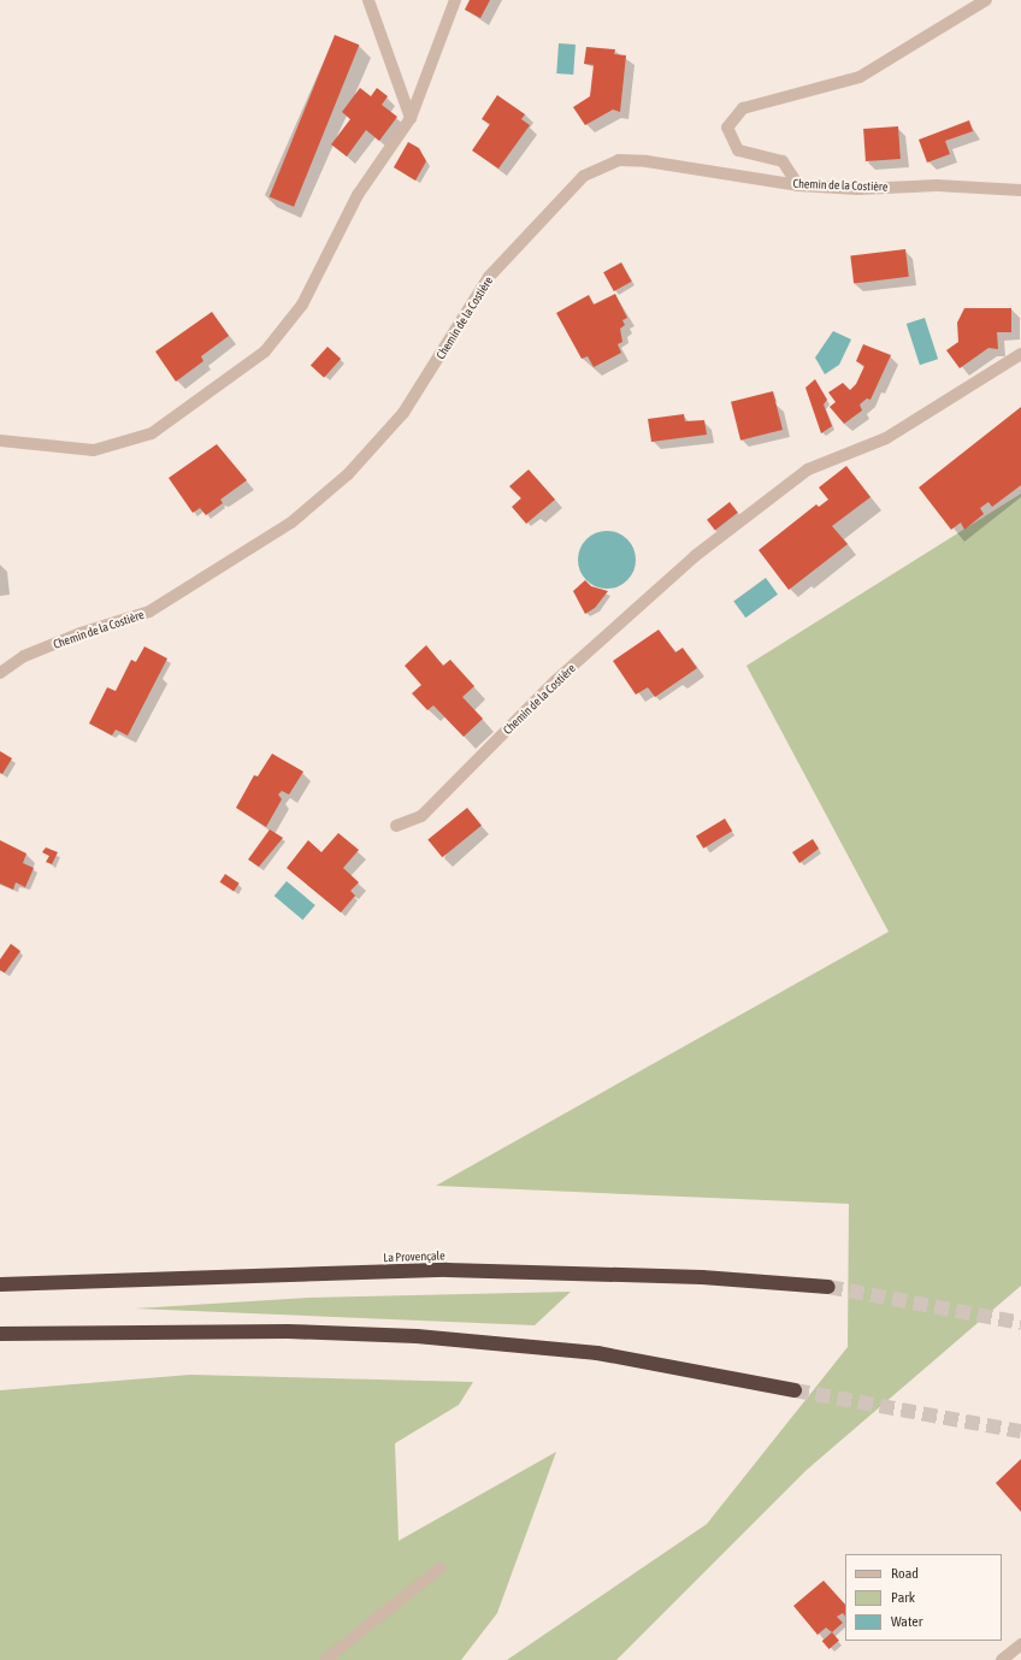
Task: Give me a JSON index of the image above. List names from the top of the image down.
{
  "streets": {
    "highway": ["La Provençale"],
    "street": ["Chemin de la Costière"]
  },
  "legend": ["Road", "Park", "Water"]
}
